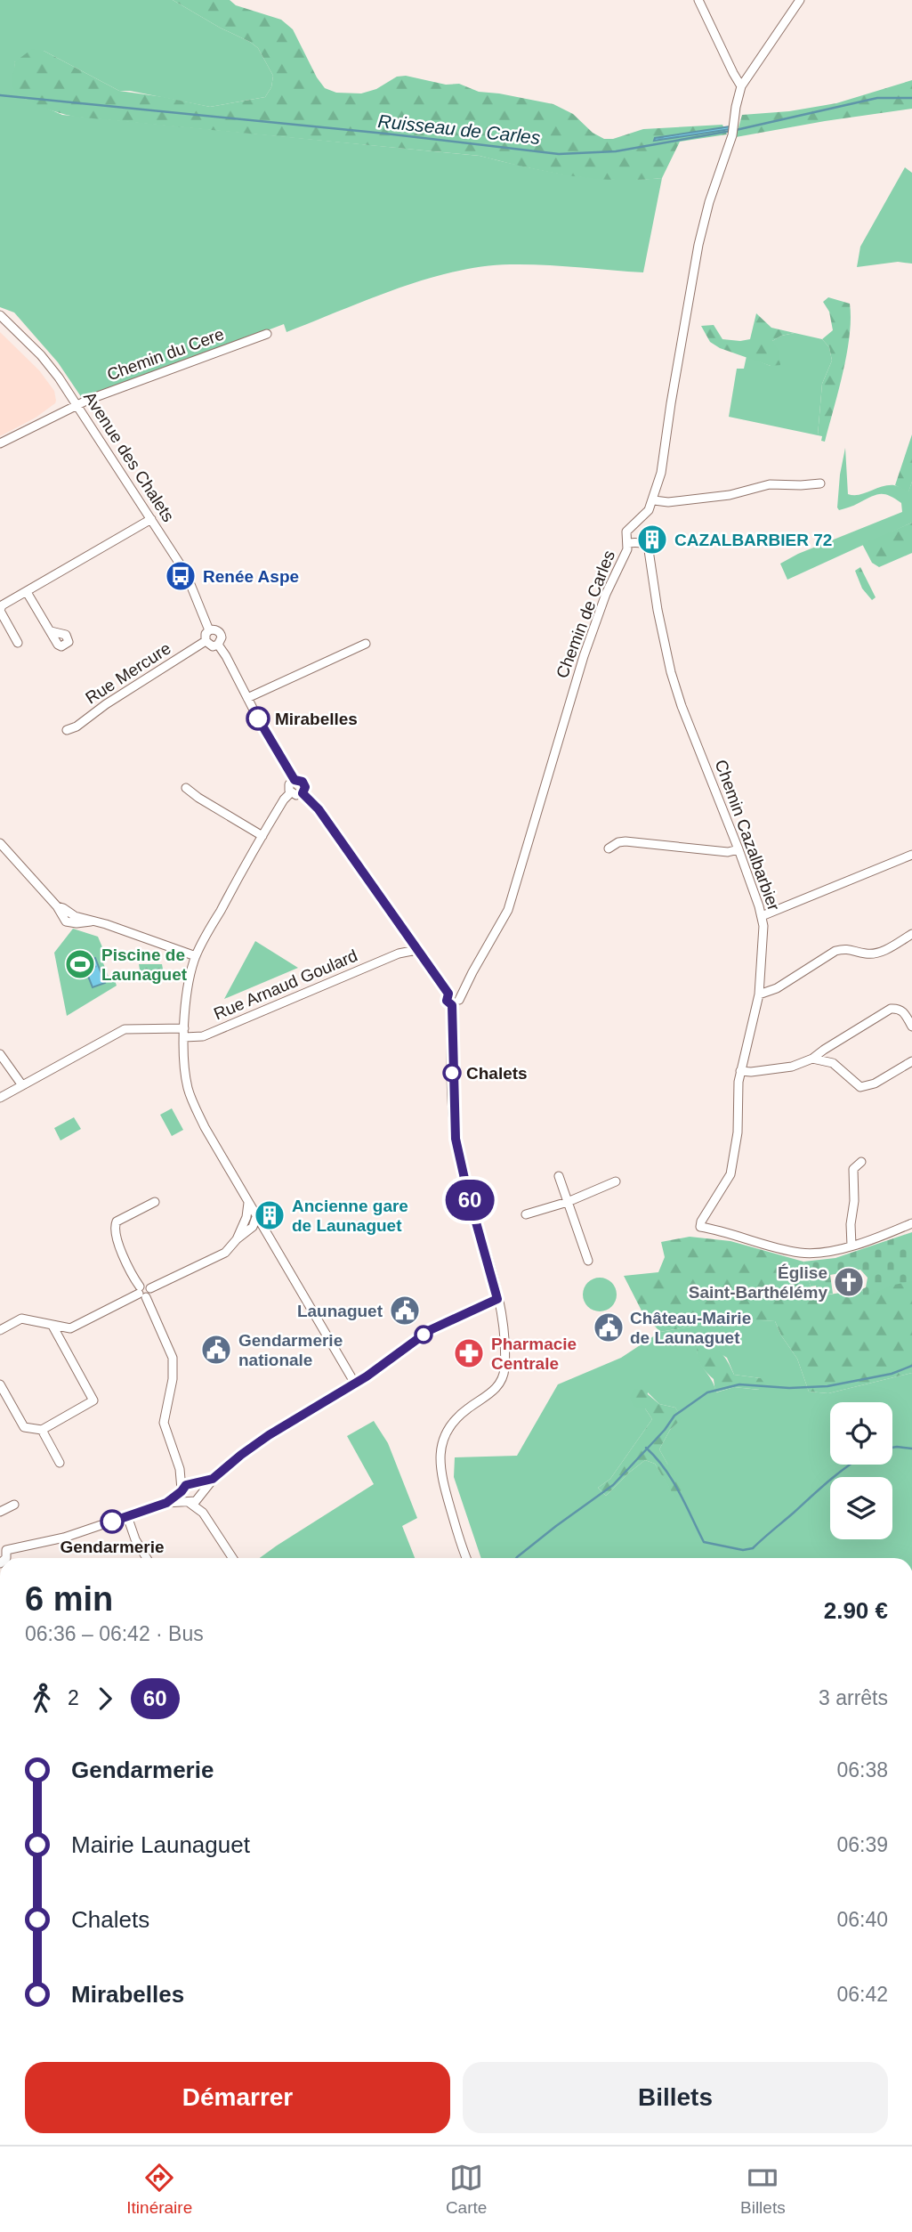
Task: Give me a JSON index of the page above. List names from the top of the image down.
{
  "streets": {
    "street": [
      "Chemin du Cere",
      "Avenue des Chalets",
      "Chemin de Carles",
      "Rue Mercure",
      "Chemin Cazalbarbier",
      "Rue Arnaud Goulard"
    ]
  },
  "crossings": [
    ["Chemin du Cere", "Avenue des Chalets"],
    ["Avenue des Chalets", "Chemin de Carles"],
    ["Avenue des Chalets", "Rue Mercure"],
    ["Avenue des Chalets", "Rue Arnaud Goulard"],
    ["Chemin de Carles", "Chemin Cazalbarbier"]
  ],
  "water": ["Ruisseau de Carles"],
  "places": {
    "building": ["CAZALBARBIER 72", "Ancienne gare de Launaguet"],
    "bus stop": ["Renée Aspe"],
    "other": ["Mirabelles", "Chalets", "Gendarmerie"],
    "sports": ["Piscine de Launaguet"],
    "church": ["Église Saint-Barthélémy"],
    "public building": ["Launaguet", "Château-Mairie de Launaguet", "Gendarmerie nationale"],
    "pharmacy": ["Pharmacie Centrale"]
  },
  "lines": ["bus line 60"],
  "page": {
    "on_map": "60",
    "heading": ["6 min", "06:36 – 06:42 · Bus", "2.90 €"],
    "legs": ["2", "60", "3 arrêts"],
    "list": [
      {
        "name": "Gendarmerie",
        "value": "06:38"
      },
      {
        "name": "Mairie Launaguet",
        "value": "06:39"
      },
      {
        "name": "Chalets",
        "value": "06:40"
      },
      {
        "name": "Mirabelles",
        "value": "06:42"
      }
    ],
    "buttons": ["Démarrer", "Billets"],
    "tabs": ["Itinéraire", "Carte", "Billets"]
  }
}
